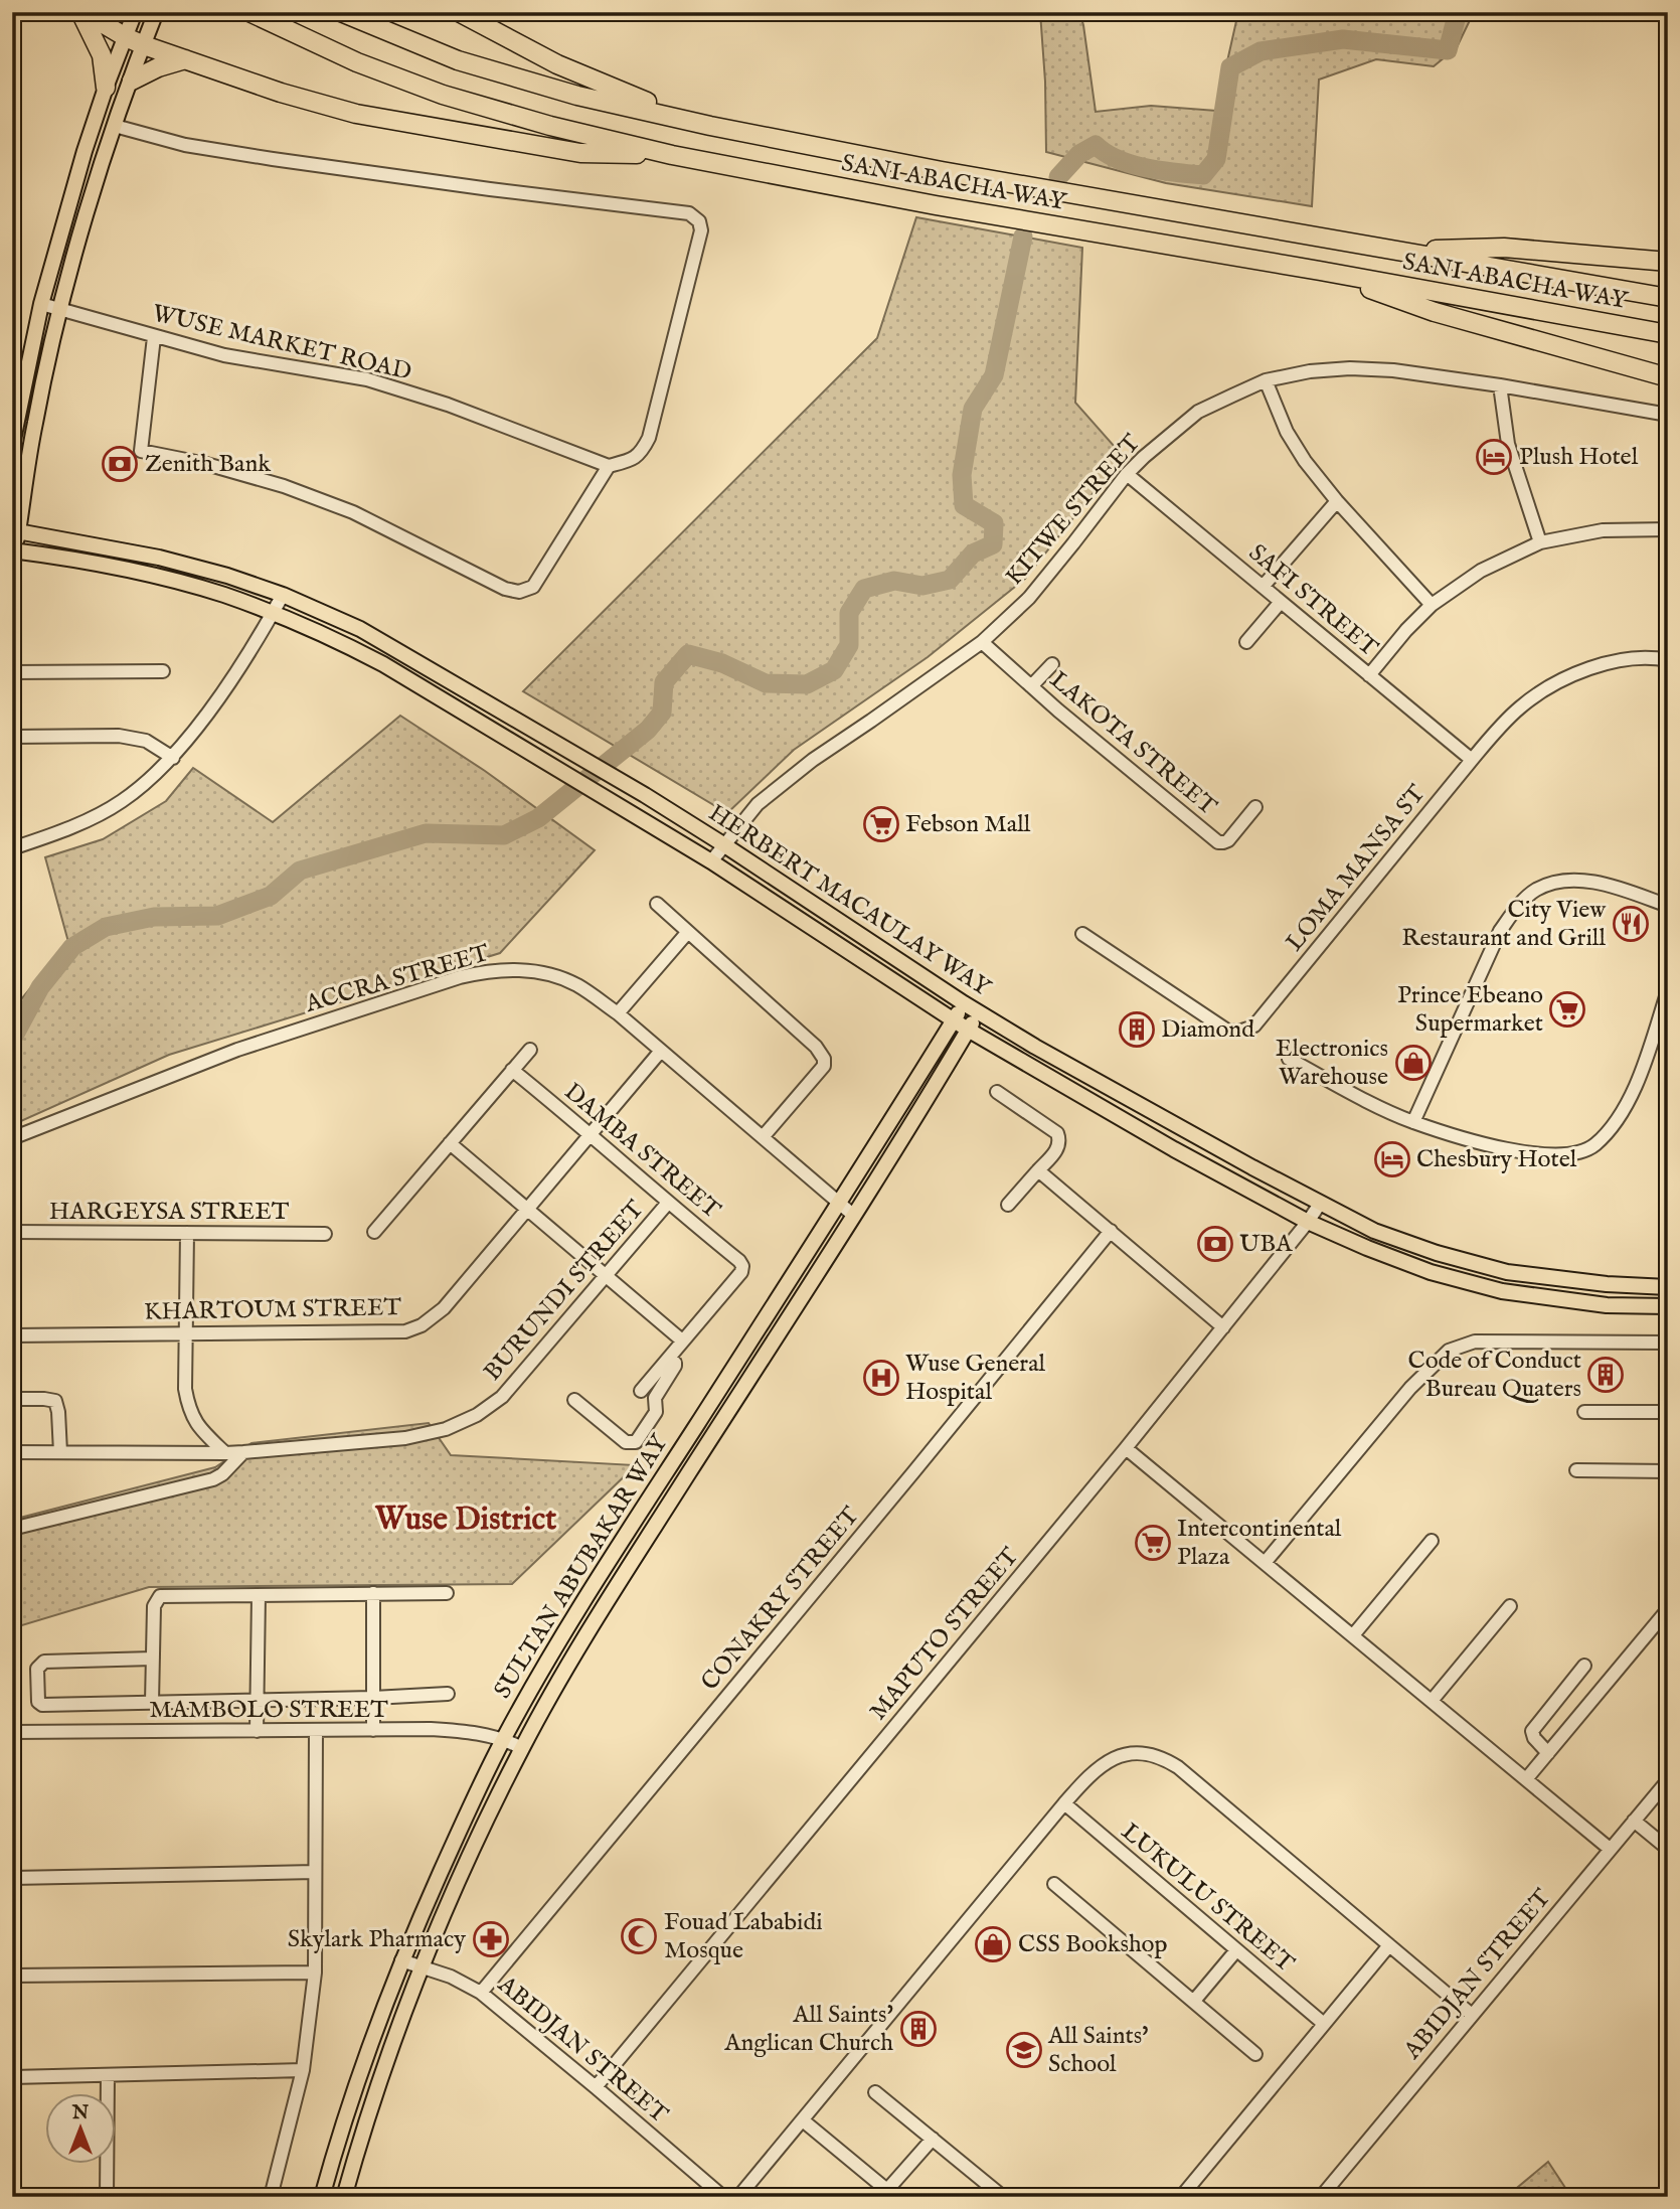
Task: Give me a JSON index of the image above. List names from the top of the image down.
{
  "streets": {
    "highway": ["SANI ABACHA WAY"],
    "main road": ["HERBERT MACAULAY WAY", "SULTAN ABUBAKAR WAY"],
    "street": [
      "WUSE MARKET ROAD",
      "KITWE STREET",
      "SAFI STREET",
      "LAKOTA STREET",
      "LOMA MANSA ST",
      "ACCRA STREET",
      "DAMBA STREET",
      "HARGEYSA STREET",
      "BURUNDI STREET",
      "KHARTOUM STREET",
      "CONAKRY STREET",
      "MAPUTO STREET",
      "MAMBOLO STREET",
      "LUKULU STREET",
      "ABIDJAN STREET"
    ]
  },
  "crossings": [
    ["KITWE STREET", "SAFI STREET"],
    ["KITWE STREET", "LAKOTA STREET"],
    ["KITWE STREET", "HERBERT MACAULAY WAY"],
    ["SAFI STREET", "LOMA MANSA ST"],
    ["HERBERT MACAULAY WAY", "SULTAN ABUBAKAR WAY"],
    ["HERBERT MACAULAY WAY", "MAPUTO STREET"],
    ["ACCRA STREET", "KHARTOUM STREET"],
    ["ACCRA STREET", "SULTAN ABUBAKAR WAY"],
    ["DAMBA STREET", "BURUNDI STREET"],
    ["DAMBA STREET", "KHARTOUM STREET"],
    ["SULTAN ABUBAKAR WAY", "MAMBOLO STREET"],
    ["SULTAN ABUBAKAR WAY", "ABIDJAN STREET"],
    ["CONAKRY STREET", "ABIDJAN STREET"],
    ["MAPUTO STREET", "ABIDJAN STREET"]
  ],
  "districts": ["Wuse District"],
  "places": {
    "hotel": ["Plush Hotel", "Chesbury Hotel"],
    "bank": ["Zenith Bank", "UBA"],
    "supermarket": ["Febson Mall", "Prince Ebeano Supermarket", "Intercontinental Plaza"],
    "restaurant": ["City View Restaurant and Grill"],
    "building": ["Diamond", "Code of Conduct Bureau Quaters", "All Saints' Anglican Church"],
    "shop": ["Electronics Warehouse", "CSS Bookshop"],
    "hospital": ["Wuse General Hospital"],
    "mosque": ["Fouad Lababidi Mosque"],
    "pharmacy": ["Skylark Pharmacy"],
    "school or university": ["All Saints' School"]
  },
  "north": "top"
}
